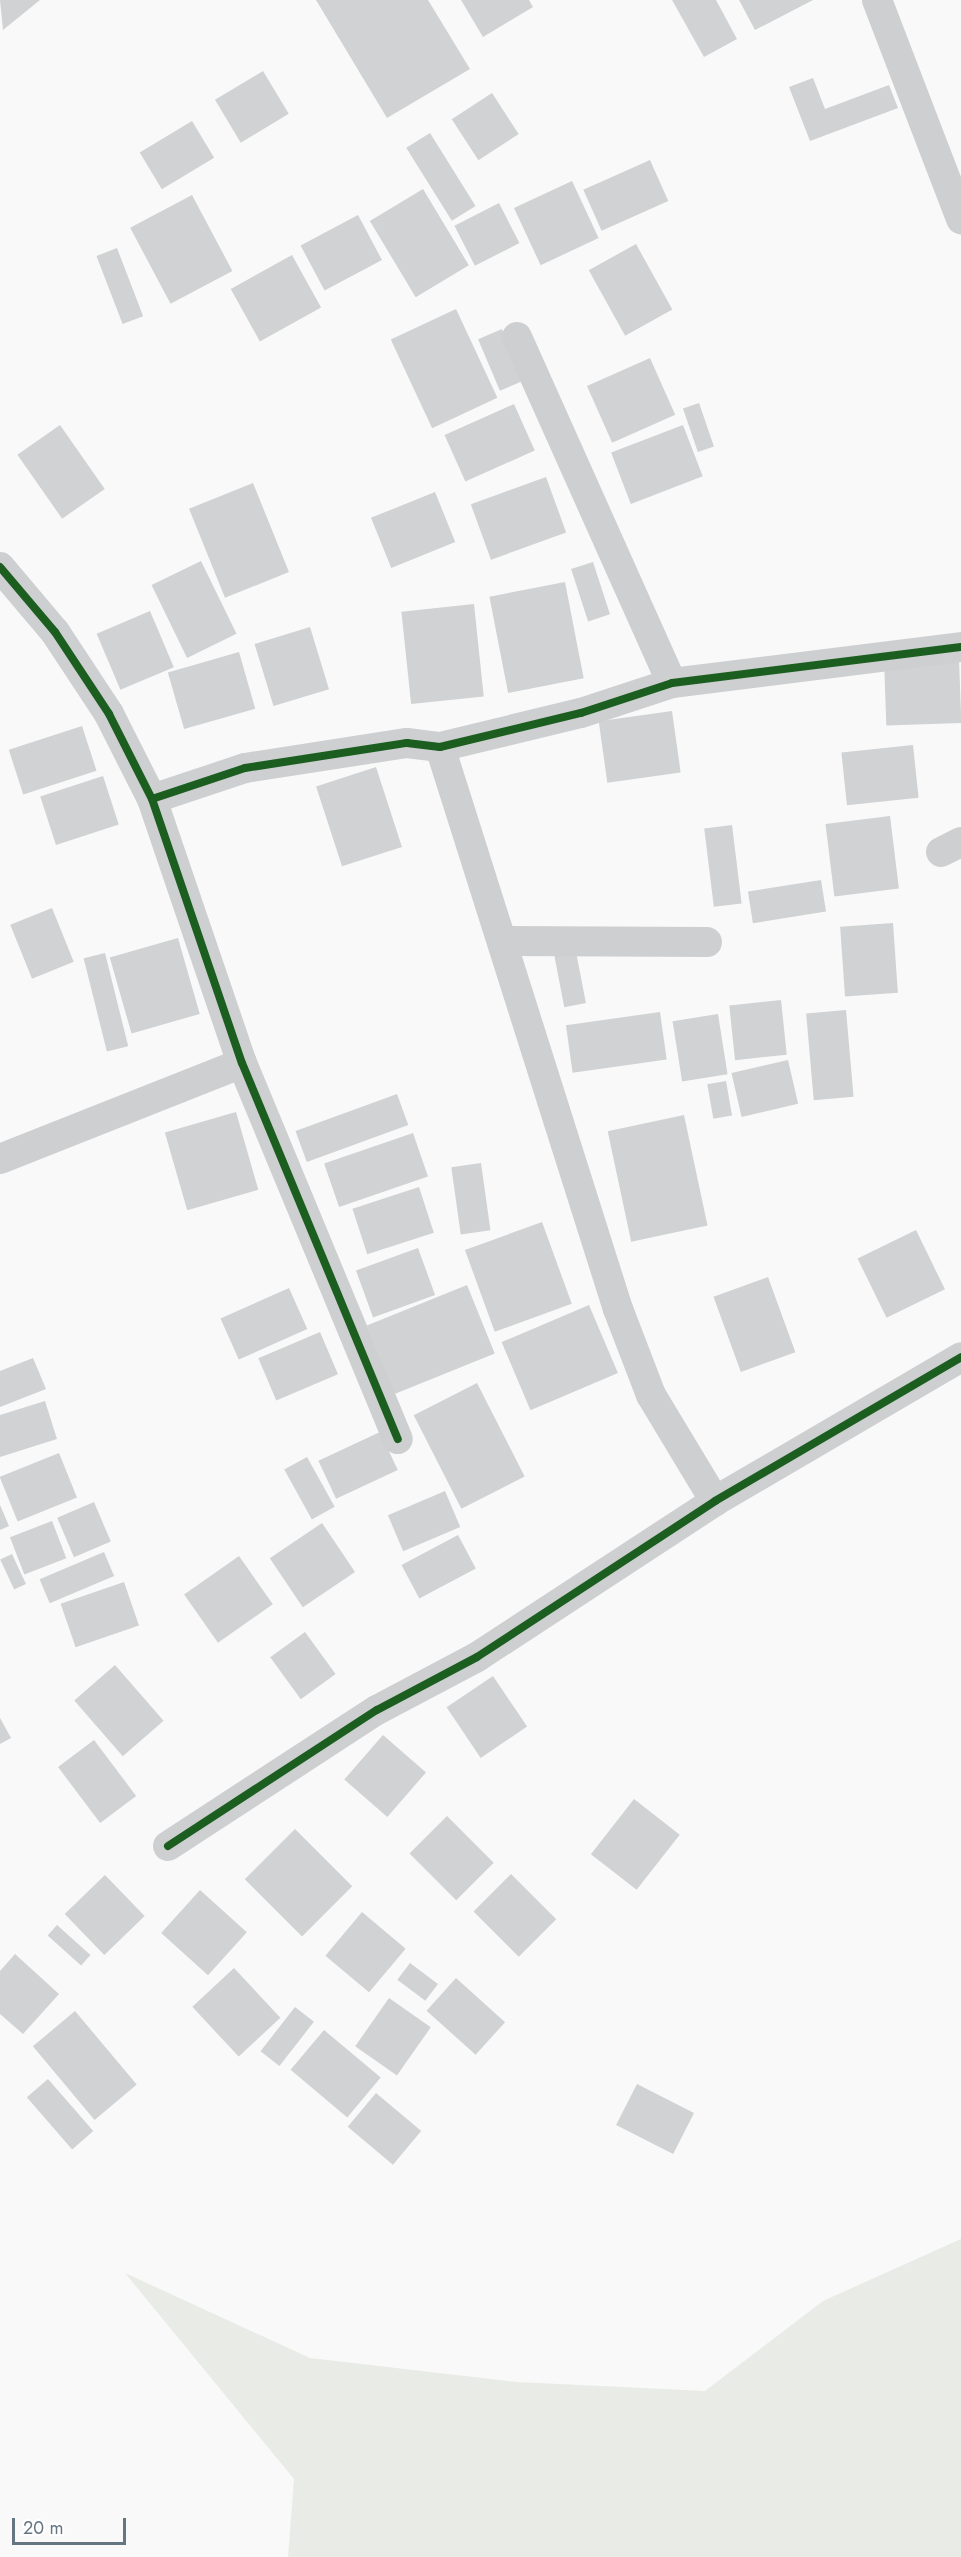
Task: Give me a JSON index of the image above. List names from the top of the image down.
{
  "scale_bar": "20 m"
}
